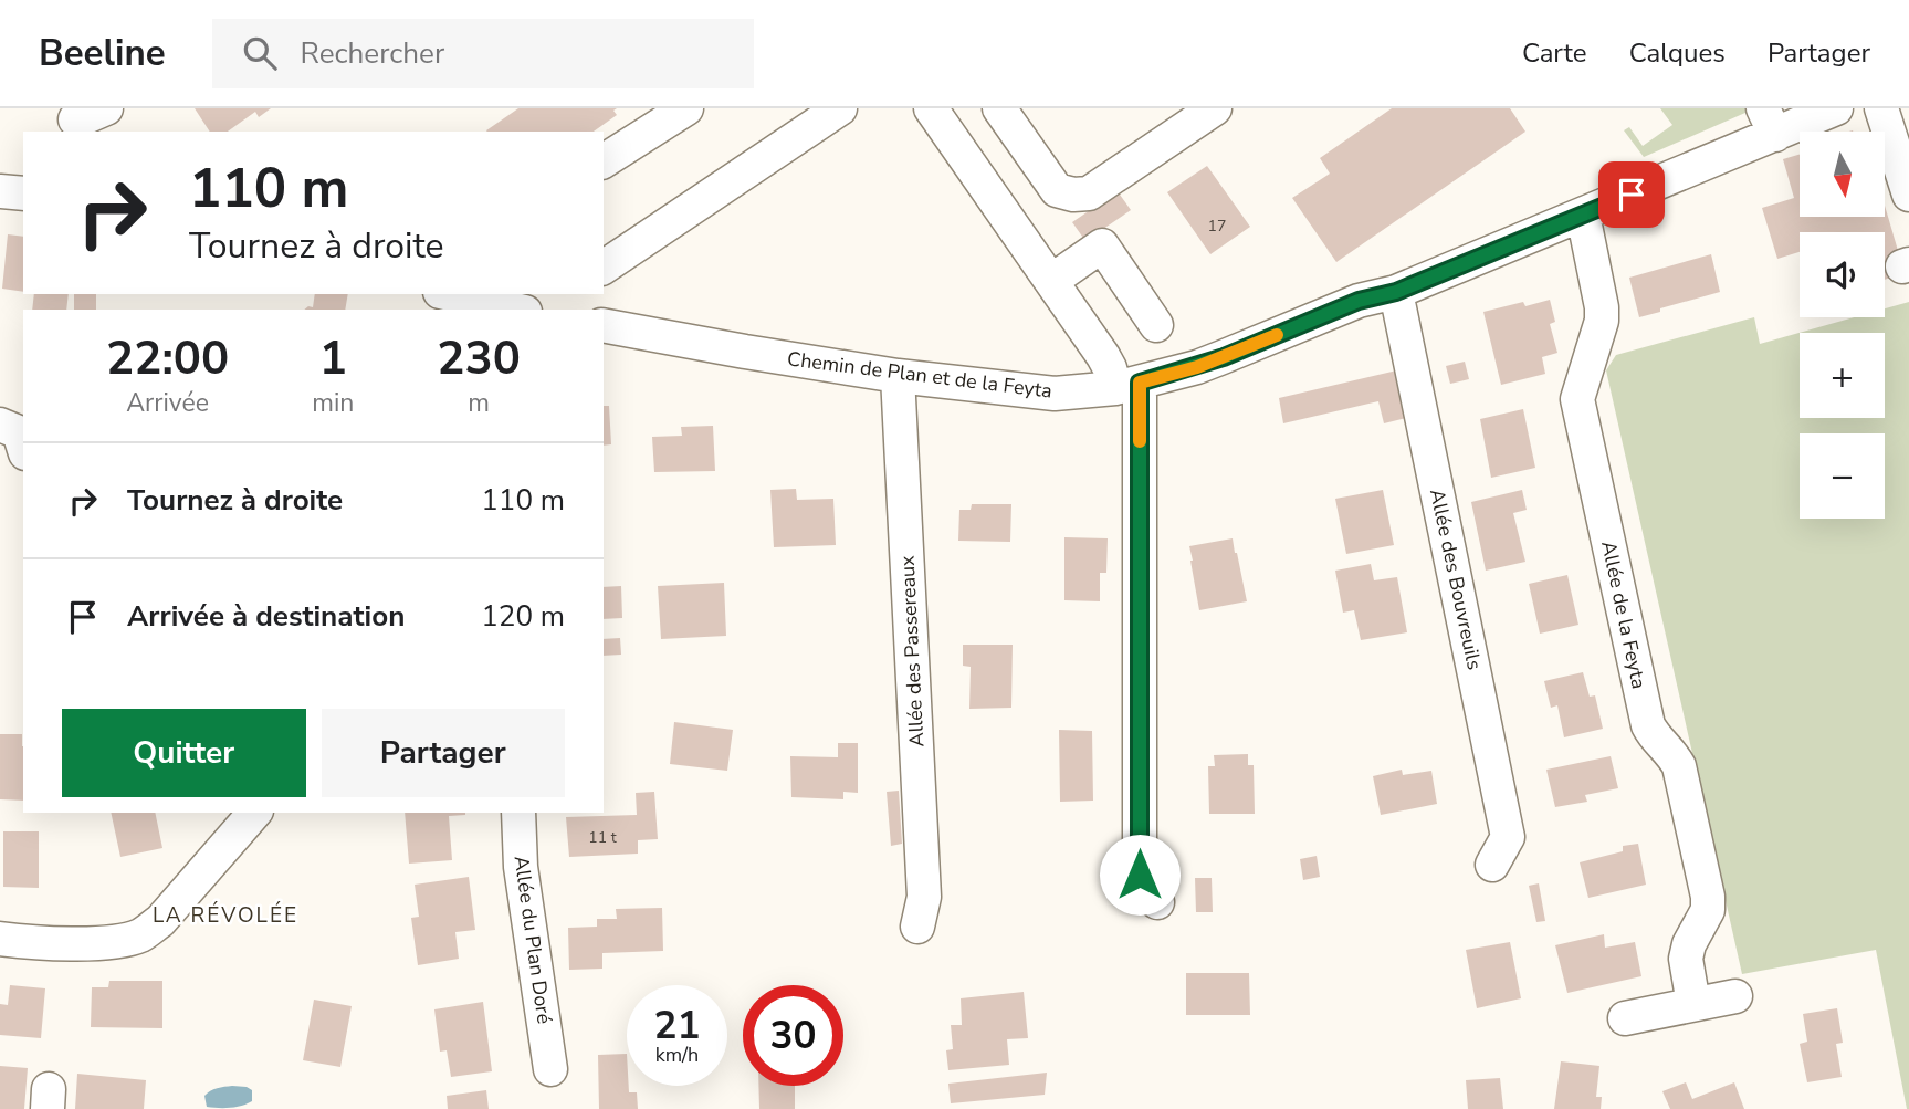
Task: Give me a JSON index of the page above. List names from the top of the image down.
{
  "streets": {
    "street": [
      "Chemin de Plan et de la Feyta",
      "Allée des Bouvreuils",
      "Allée de la Feyta",
      "Allée des Passereaux",
      "Allée du Plan Doré"
    ]
  },
  "crossings": [
    ["Chemin de Plan et de la Feyta", "Allée des Bouvreuils"],
    ["Chemin de Plan et de la Feyta", "Allée de la Feyta"],
    ["Chemin de Plan et de la Feyta", "Allée des Passereaux"]
  ],
  "districts": ["LA RÉVOLÉE"],
  "house_numbers": ["17", "11 t"],
  "north": "bottom",
  "page": {
    "header": "Beeline",
    "search": "Rechercher",
    "nav": ["Carte", "Calques", "Partager"],
    "map_buttons": ["+", "−"],
    "turn": ["110 m", "Tournez à droite"],
    "eta": [
      "22:00",
      "Arrivée",
      "1",
      "min",
      "230",
      "m"
    ],
    "list": [
      {
        "name": "Tournez à droite",
        "value": "110 m"
      },
      {
        "name": "Arrivée à destination",
        "value": "120 m"
      }
    ],
    "buttons": ["Quitter", "Partager"],
    "speed": "21 km/h",
    "limit": "30"
  }
}
